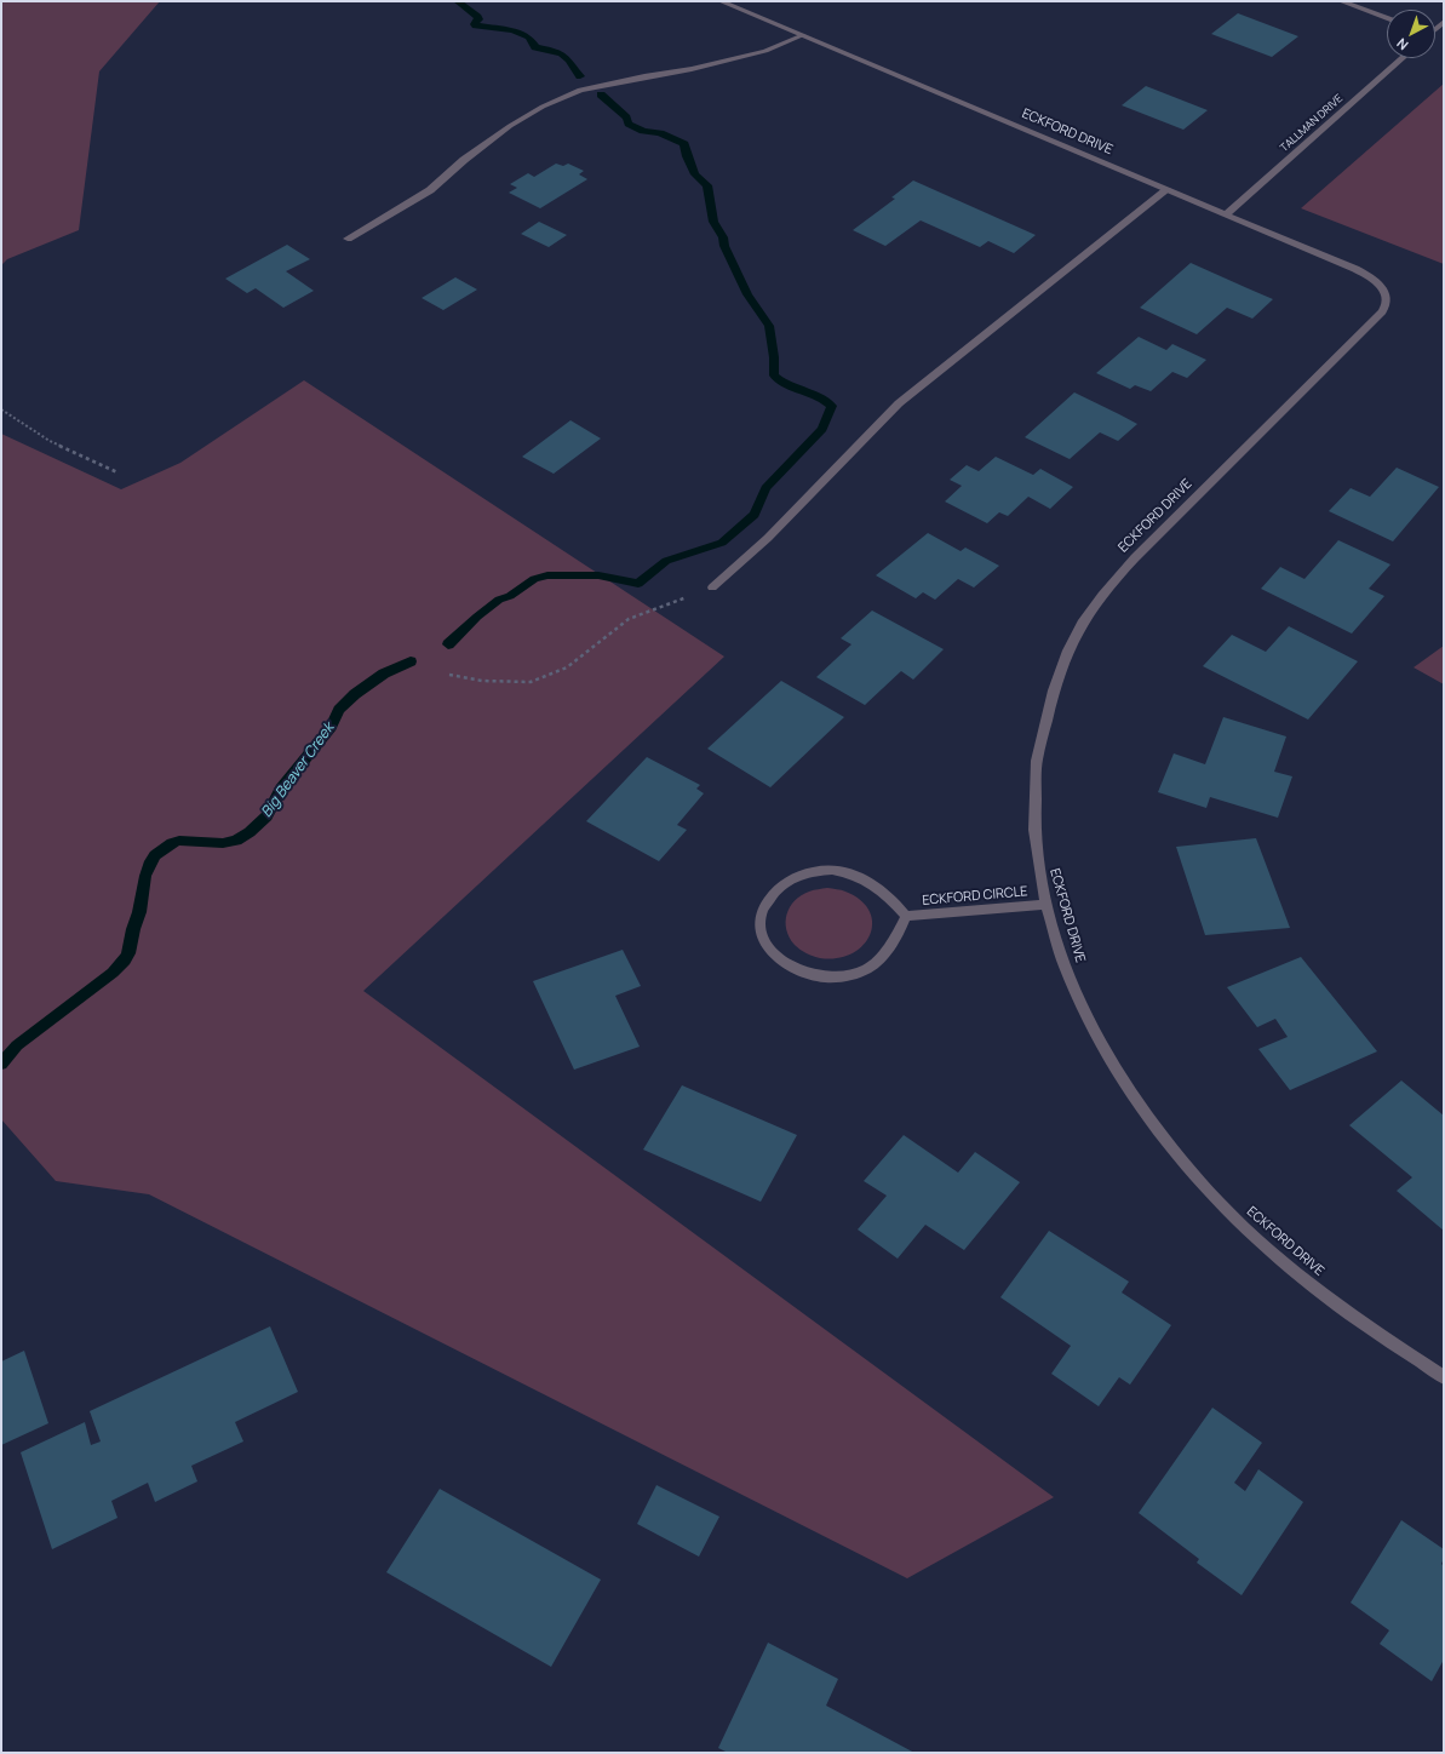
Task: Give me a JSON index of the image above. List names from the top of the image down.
{
  "streets": {
    "street": ["TALLMAN DRIVE", "ECKFORD DRIVE", "ECKFORD CIRCLE"]
  },
  "crossings": [
    ["TALLMAN DRIVE", "ECKFORD DRIVE"],
    ["ECKFORD DRIVE", "ECKFORD CIRCLE"]
  ],
  "water": ["Big Beaver Creek"],
  "north": "bottom left"
}
